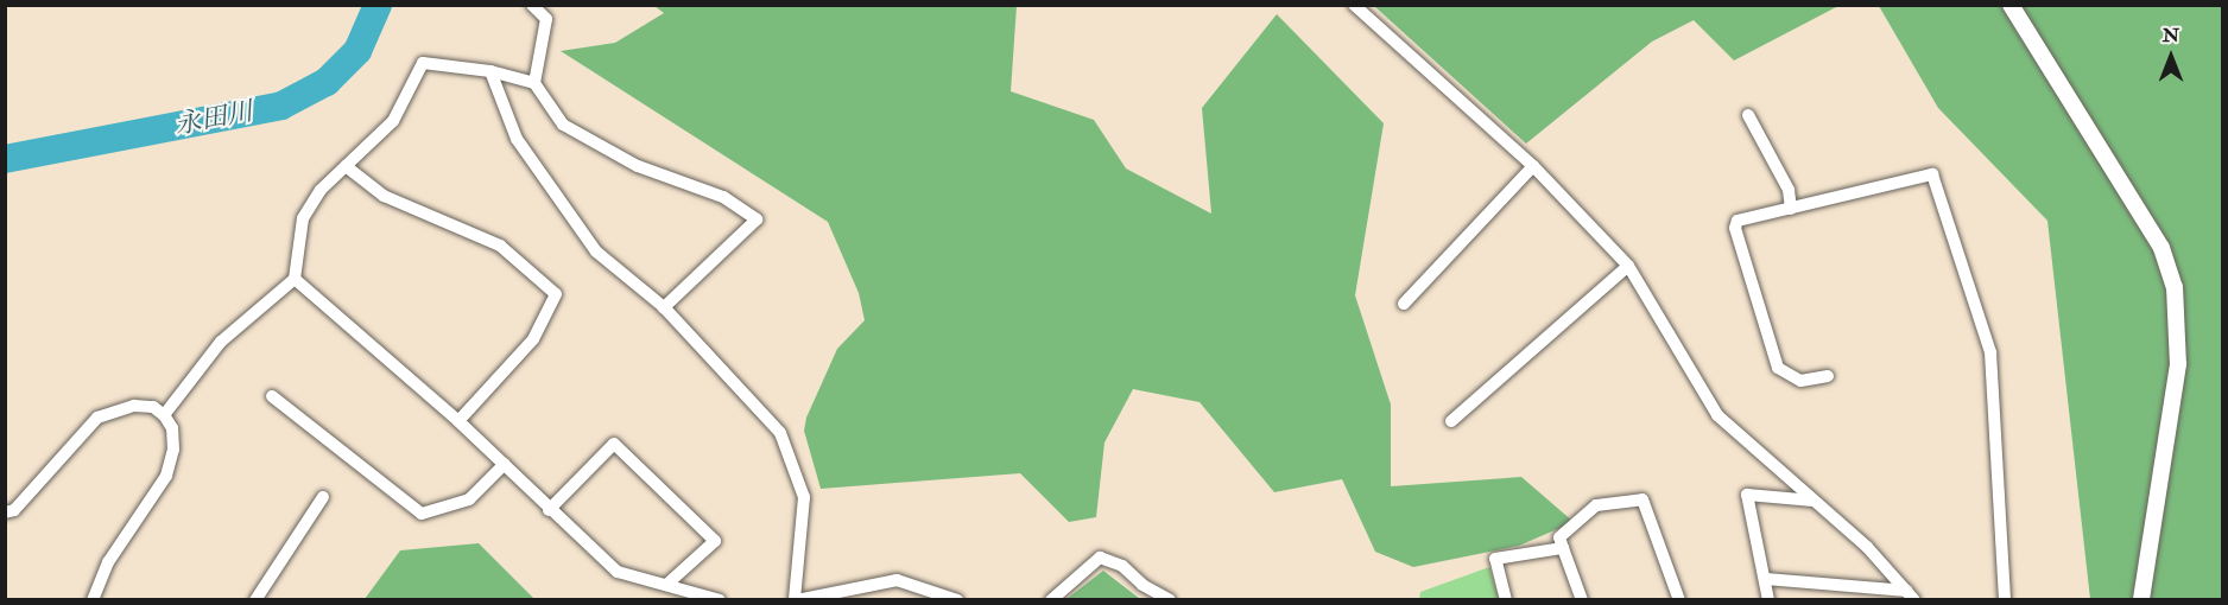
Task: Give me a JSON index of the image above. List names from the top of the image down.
{
  "water": ["永田川"],
  "north": "top"
}
